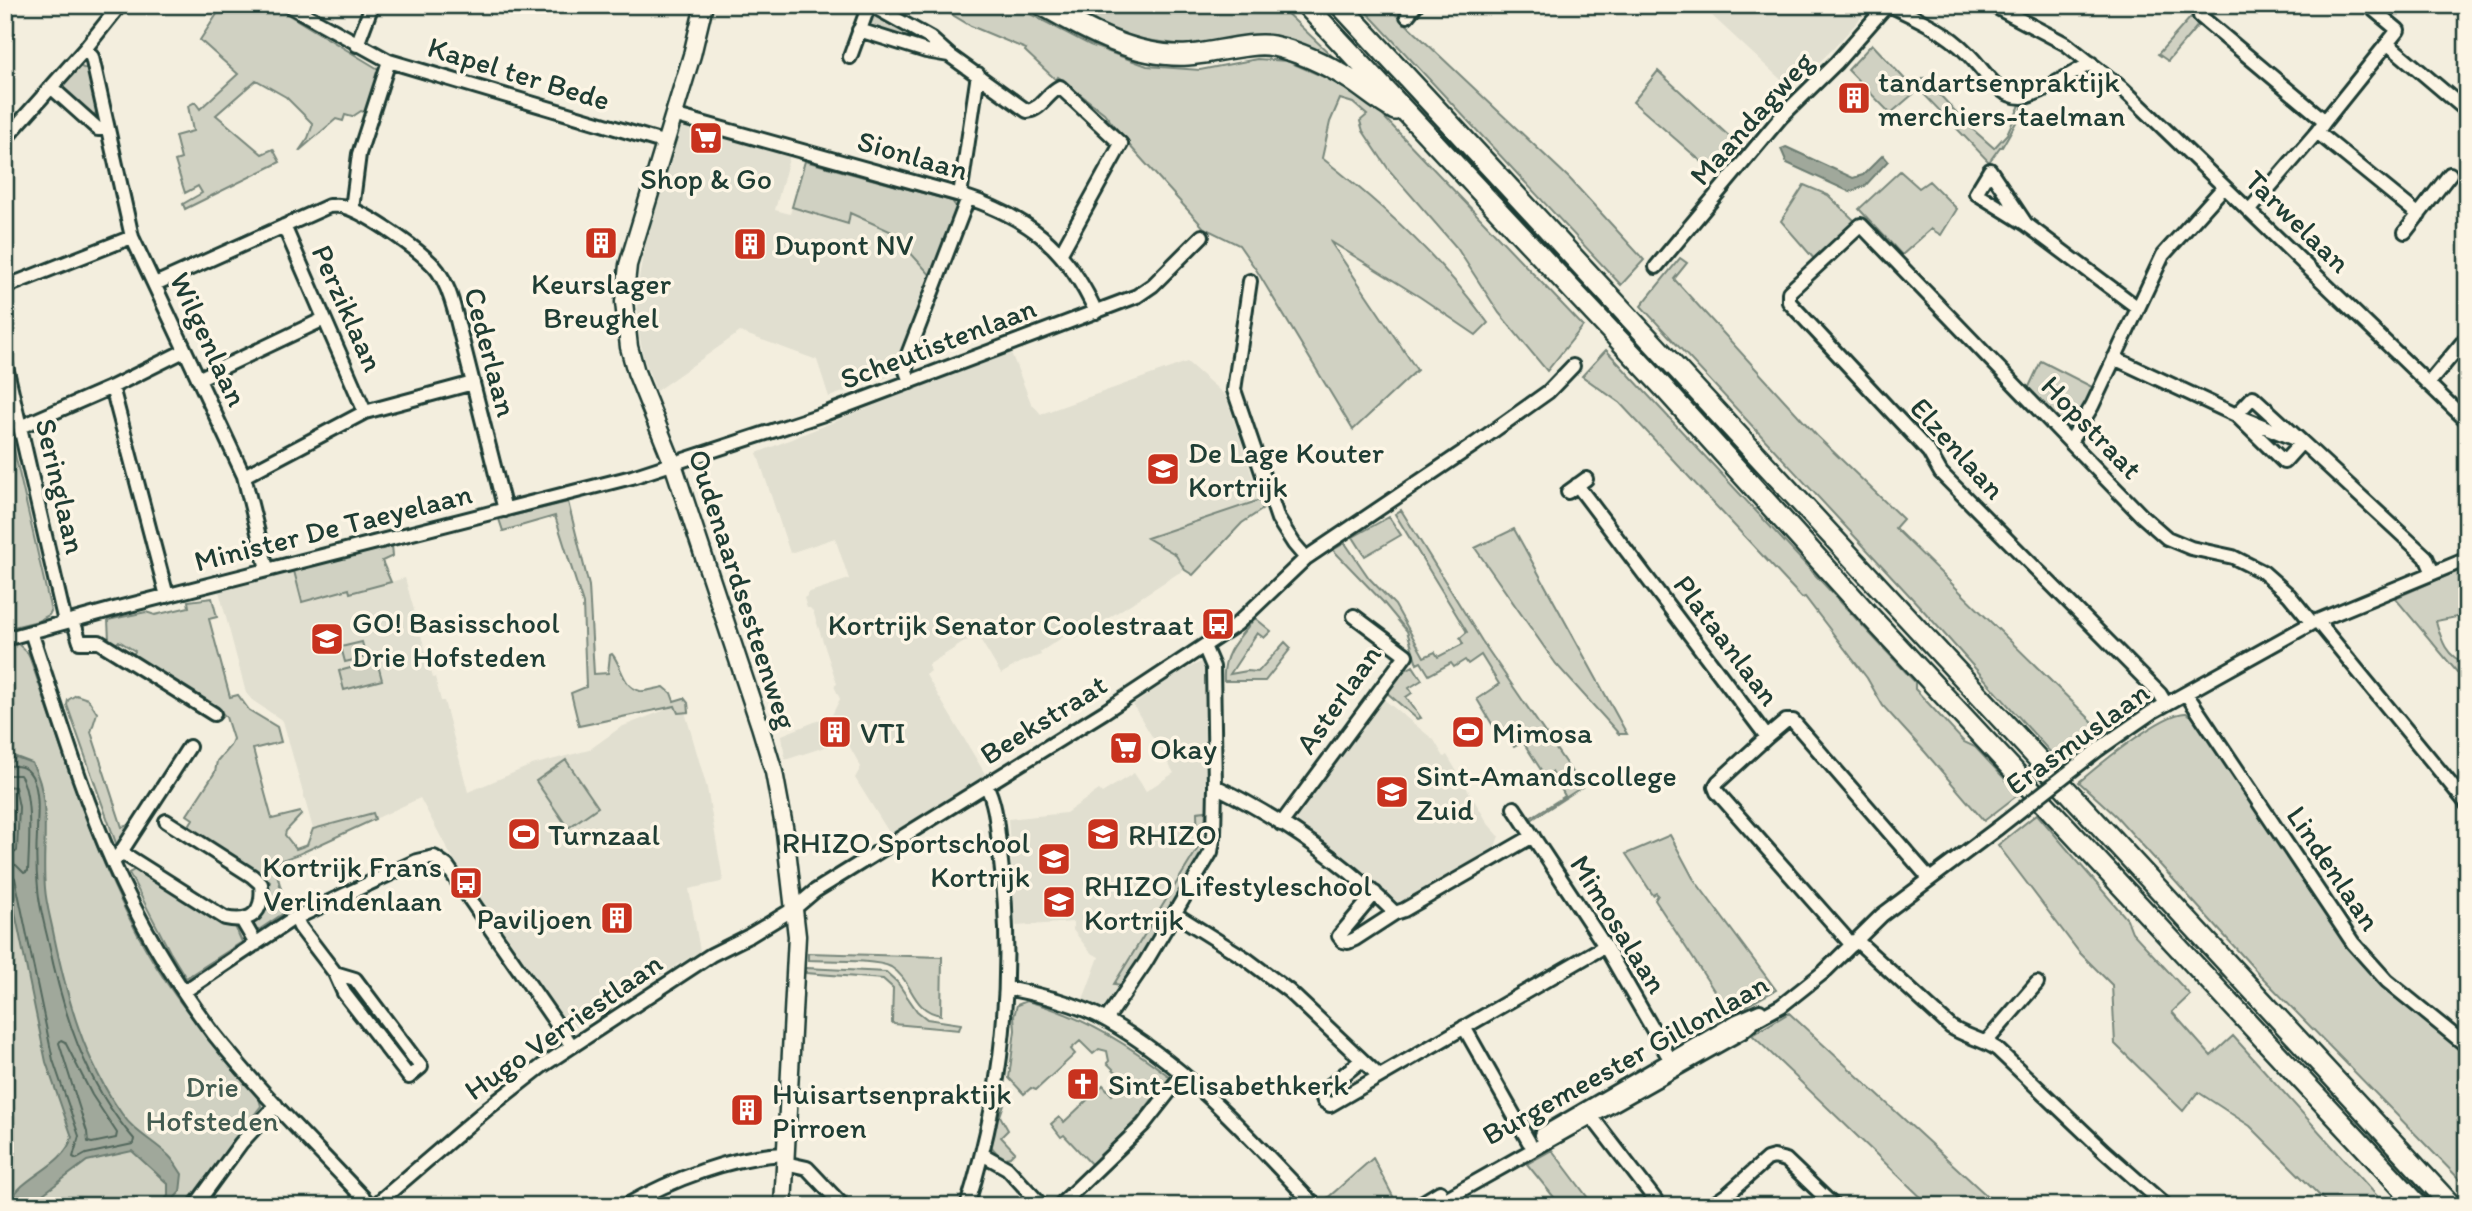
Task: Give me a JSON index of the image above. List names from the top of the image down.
{
  "streets": {
    "main road": ["Oudenaardsesteenweg"],
    "street": [
      "Kapel ter Bede",
      "Maandagweg",
      "Sionlaan",
      "Tarwelaan",
      "Perziklaan",
      "Wilgenlaan",
      "Scheutistenlaan",
      "Cederlaan",
      "Hopstraat",
      "Elzenlaan",
      "Seringlaan",
      "Minister De Taeyelaan",
      "Plataanlaan",
      "Asterlaan",
      "Beekstraat",
      "Erasmuslaan",
      "Lindenlaan",
      "Mimosalaan",
      "Hugo Verriestlaan",
      "Burgemeester Gillonlaan"
    ]
  },
  "crossings": [
    ["Kapel ter Bede", "Oudenaardsesteenweg"],
    ["Sionlaan", "Scheutistenlaan"],
    ["Sionlaan", "Oudenaardsesteenweg"],
    ["Wilgenlaan", "Minister De Taeyelaan"],
    ["Scheutistenlaan", "Minister De Taeyelaan"],
    ["Scheutistenlaan", "Oudenaardsesteenweg"],
    ["Cederlaan", "Minister De Taeyelaan"],
    ["Hopstraat", "Elzenlaan"],
    ["Hopstraat", "Erasmuslaan"],
    ["Elzenlaan", "Erasmuslaan"],
    ["Seringlaan", "Minister De Taeyelaan"],
    ["Minister De Taeyelaan", "Oudenaardsesteenweg"],
    ["Oudenaardsesteenweg", "Beekstraat"],
    ["Oudenaardsesteenweg", "Hugo Verriestlaan"],
    ["Plataanlaan", "Erasmuslaan"],
    ["Beekstraat", "Hugo Verriestlaan"],
    ["Erasmuslaan", "Lindenlaan"],
    ["Erasmuslaan", "Burgemeester Gillonlaan"],
    ["Mimosalaan", "Burgemeester Gillonlaan"]
  ],
  "parks": ["Drie Hofsteden"],
  "places": {
    "building": [
      "tandartsenpraktijk merchiers-taelman",
      "Keurslager Breughel",
      "Dupont NV",
      "VTI",
      "Paviljoen",
      "Huisartsenpraktijk Pirroen"
    ],
    "supermarket": ["Shop & Go", "Okay"],
    "school or university": [
      "De Lage Kouter Kortrijk",
      "GO! Basisschool Drie Hofsteden",
      "Sint-Amandscollege Zuid",
      "RHIZO",
      "RHIZO Sportschool Kortrijk",
      "RHIZO Lifestyleschool Kortrijk"
    ],
    "bus stop": ["Kortrijk Senator Coolestraat", "Kortrijk Frans Verlindenlaan"],
    "sports": ["Mimosa", "Turnzaal"],
    "church": ["Sint-Elisabethkerk"]
  }
}
